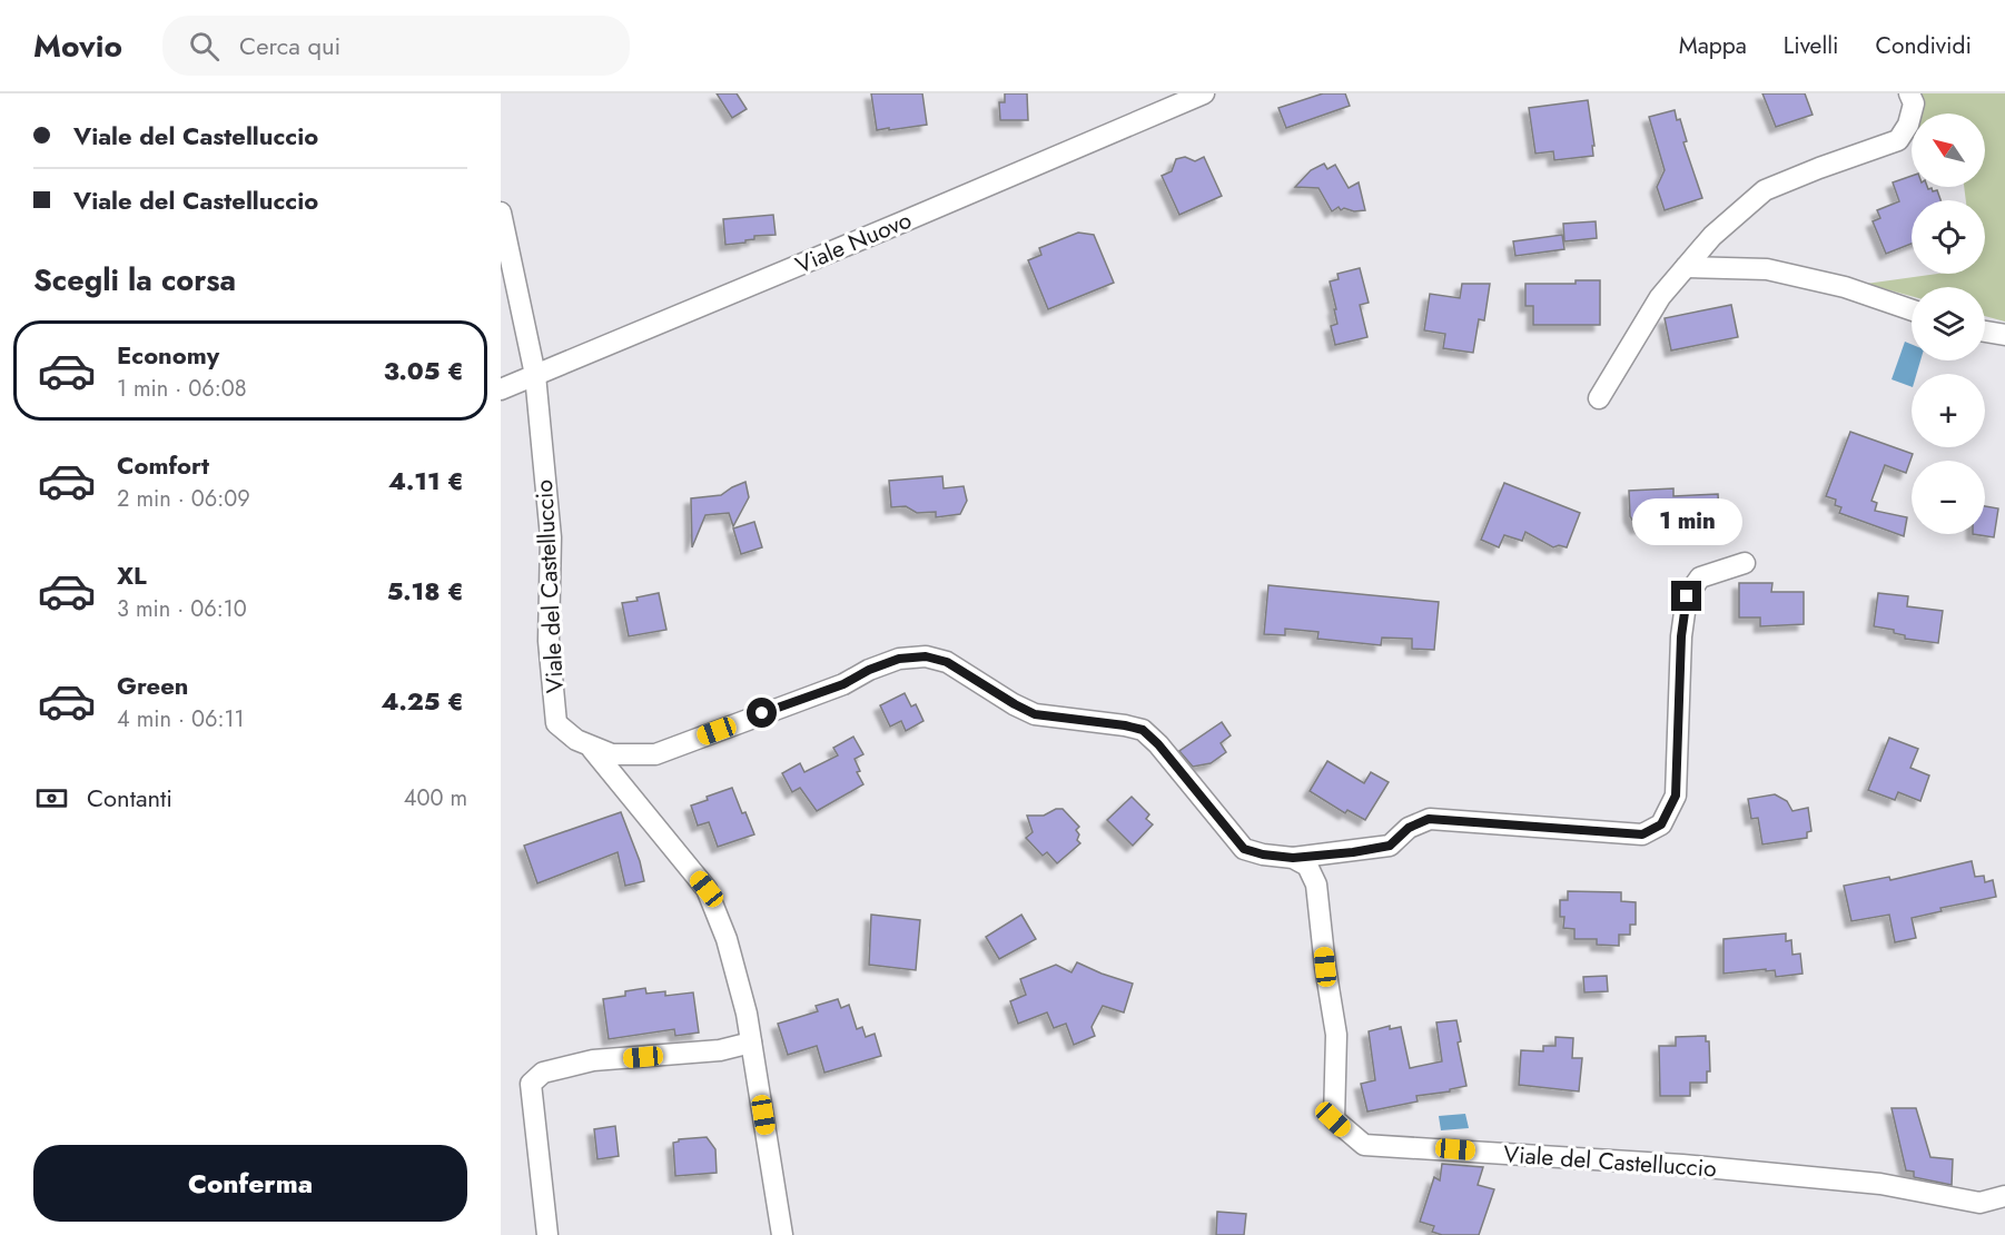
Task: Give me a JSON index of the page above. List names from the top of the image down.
{
  "streets": {
    "street": ["Viale Nuovo", "Viale del Castelluccio"]
  },
  "crossings": [
    ["Viale Nuovo", "Viale del Castelluccio"]
  ],
  "north": "top left",
  "page": {
    "header": "Movio",
    "search": "Cerca qui",
    "nav": ["Mappa", "Livelli", "Condividi"],
    "banner": ["Viale del Castelluccio", "Viale del Castelluccio"],
    "map_buttons": ["+", "−"],
    "heading": "Scegli la corsa",
    "list": [
      {
        "name": "Economy",
        "note": "1 min · 06:08",
        "value": "3.05 €"
      },
      {
        "name": "Comfort",
        "note": "2 min · 06:09",
        "value": "4.11 €"
      },
      {
        "name": "XL",
        "note": "3 min · 06:10",
        "value": "5.18 €"
      },
      {
        "name": "Green",
        "note": "4 min · 06:11",
        "value": "4.25 €"
      }
    ],
    "bubble": "1 min",
    "pay": ["Contanti", "400 m"],
    "buttons": "Conferma"
  }
}
